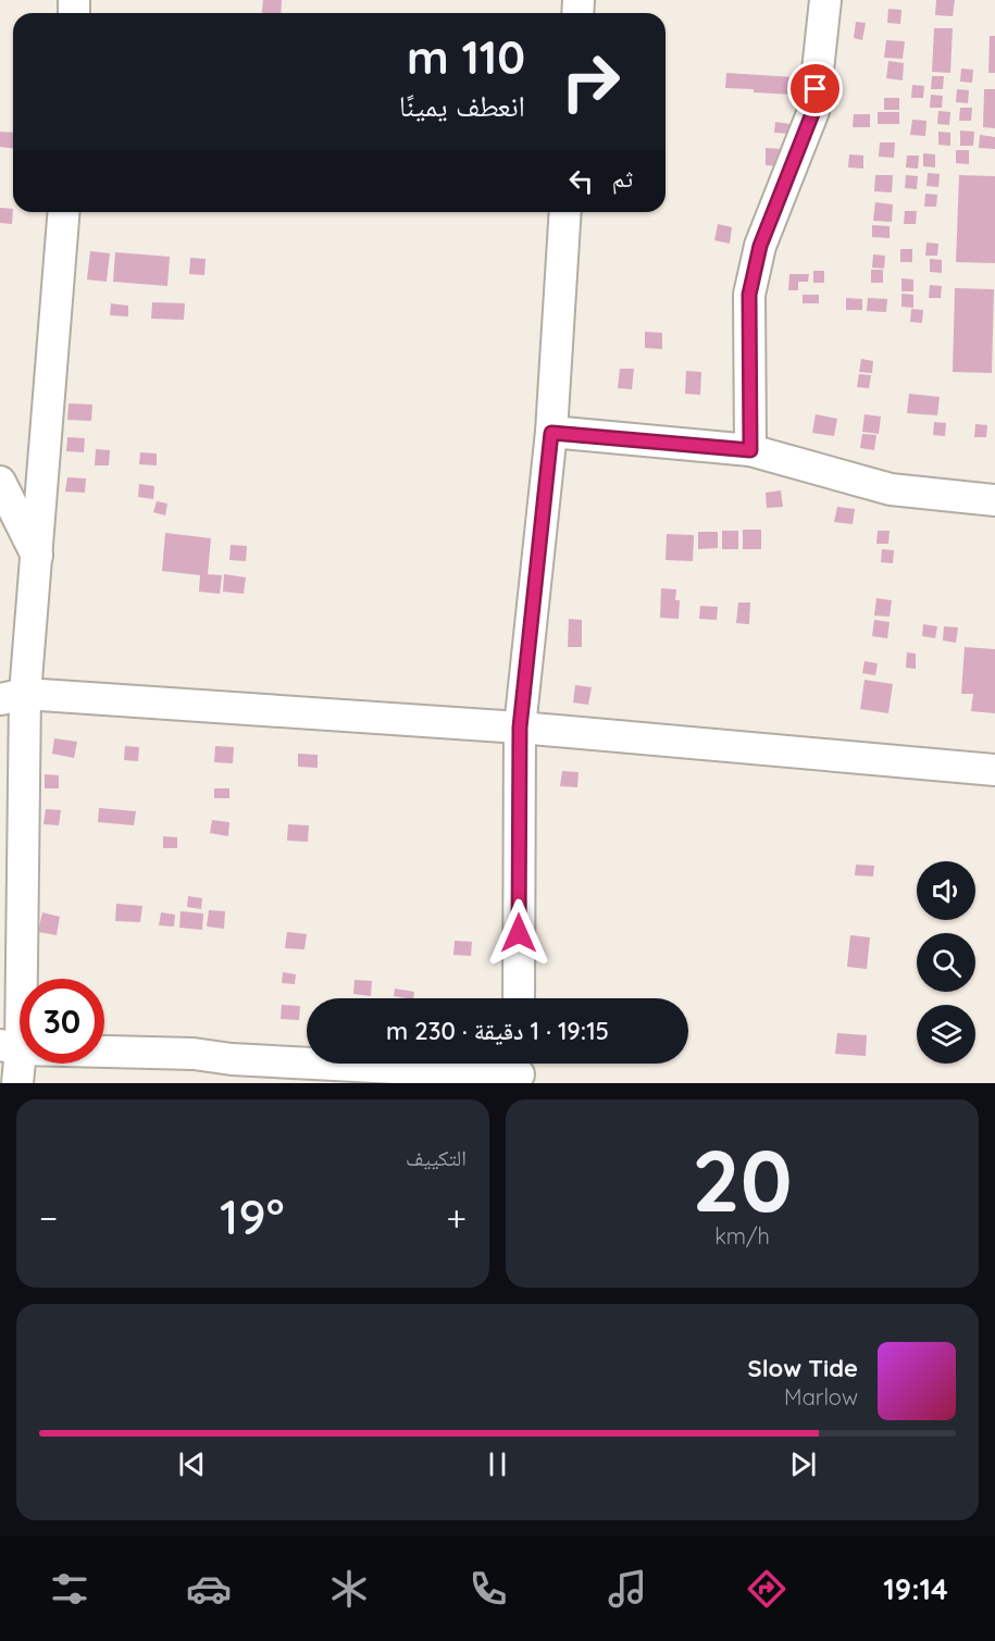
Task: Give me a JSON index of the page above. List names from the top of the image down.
{
  "page": {
    "turn": ["110 m", "انعطف يمينًا"],
    "then": "ثم",
    "limit": "30",
    "trip": "19:15 · 1 دقيقة · 230 m",
    "tile": [
      ["20", "km/h"],
      "التكييف"
    ],
    "heat": ["−", "19°", "+"],
    "song": ["Slow Tide", "Marlow"],
    "tabs": "19:14"
  }
}
